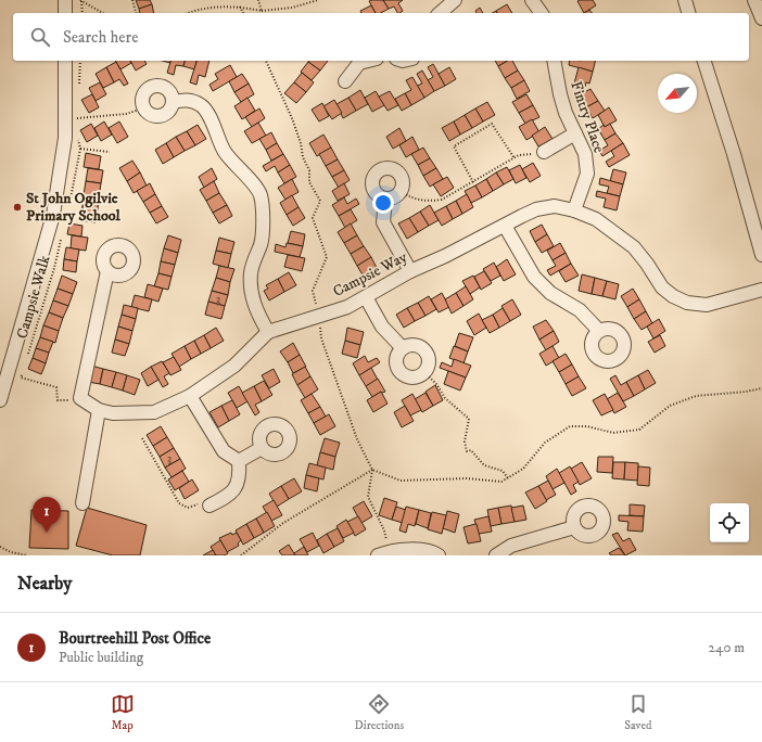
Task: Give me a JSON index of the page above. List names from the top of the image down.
{
  "streets": {
    "street": ["Fintry Place", "Campsie Way"],
    "path": ["Campsie Walk"]
  },
  "crossings": [
    ["Fintry Place", "Campsie Way"]
  ],
  "places": ["St John Ogilvie Primary School"],
  "house_numbers": ["3", "3"],
  "north": "bottom left",
  "page": {
    "search": "Search here",
    "pins": "1",
    "heading": "Nearby",
    "list": [
      {
        "mark": "1",
        "name": "Bourtreehill Post Office",
        "note": "Public building",
        "value": "240 m"
      }
    ],
    "nav": ["Map", "Directions", "Saved"]
  }
}
